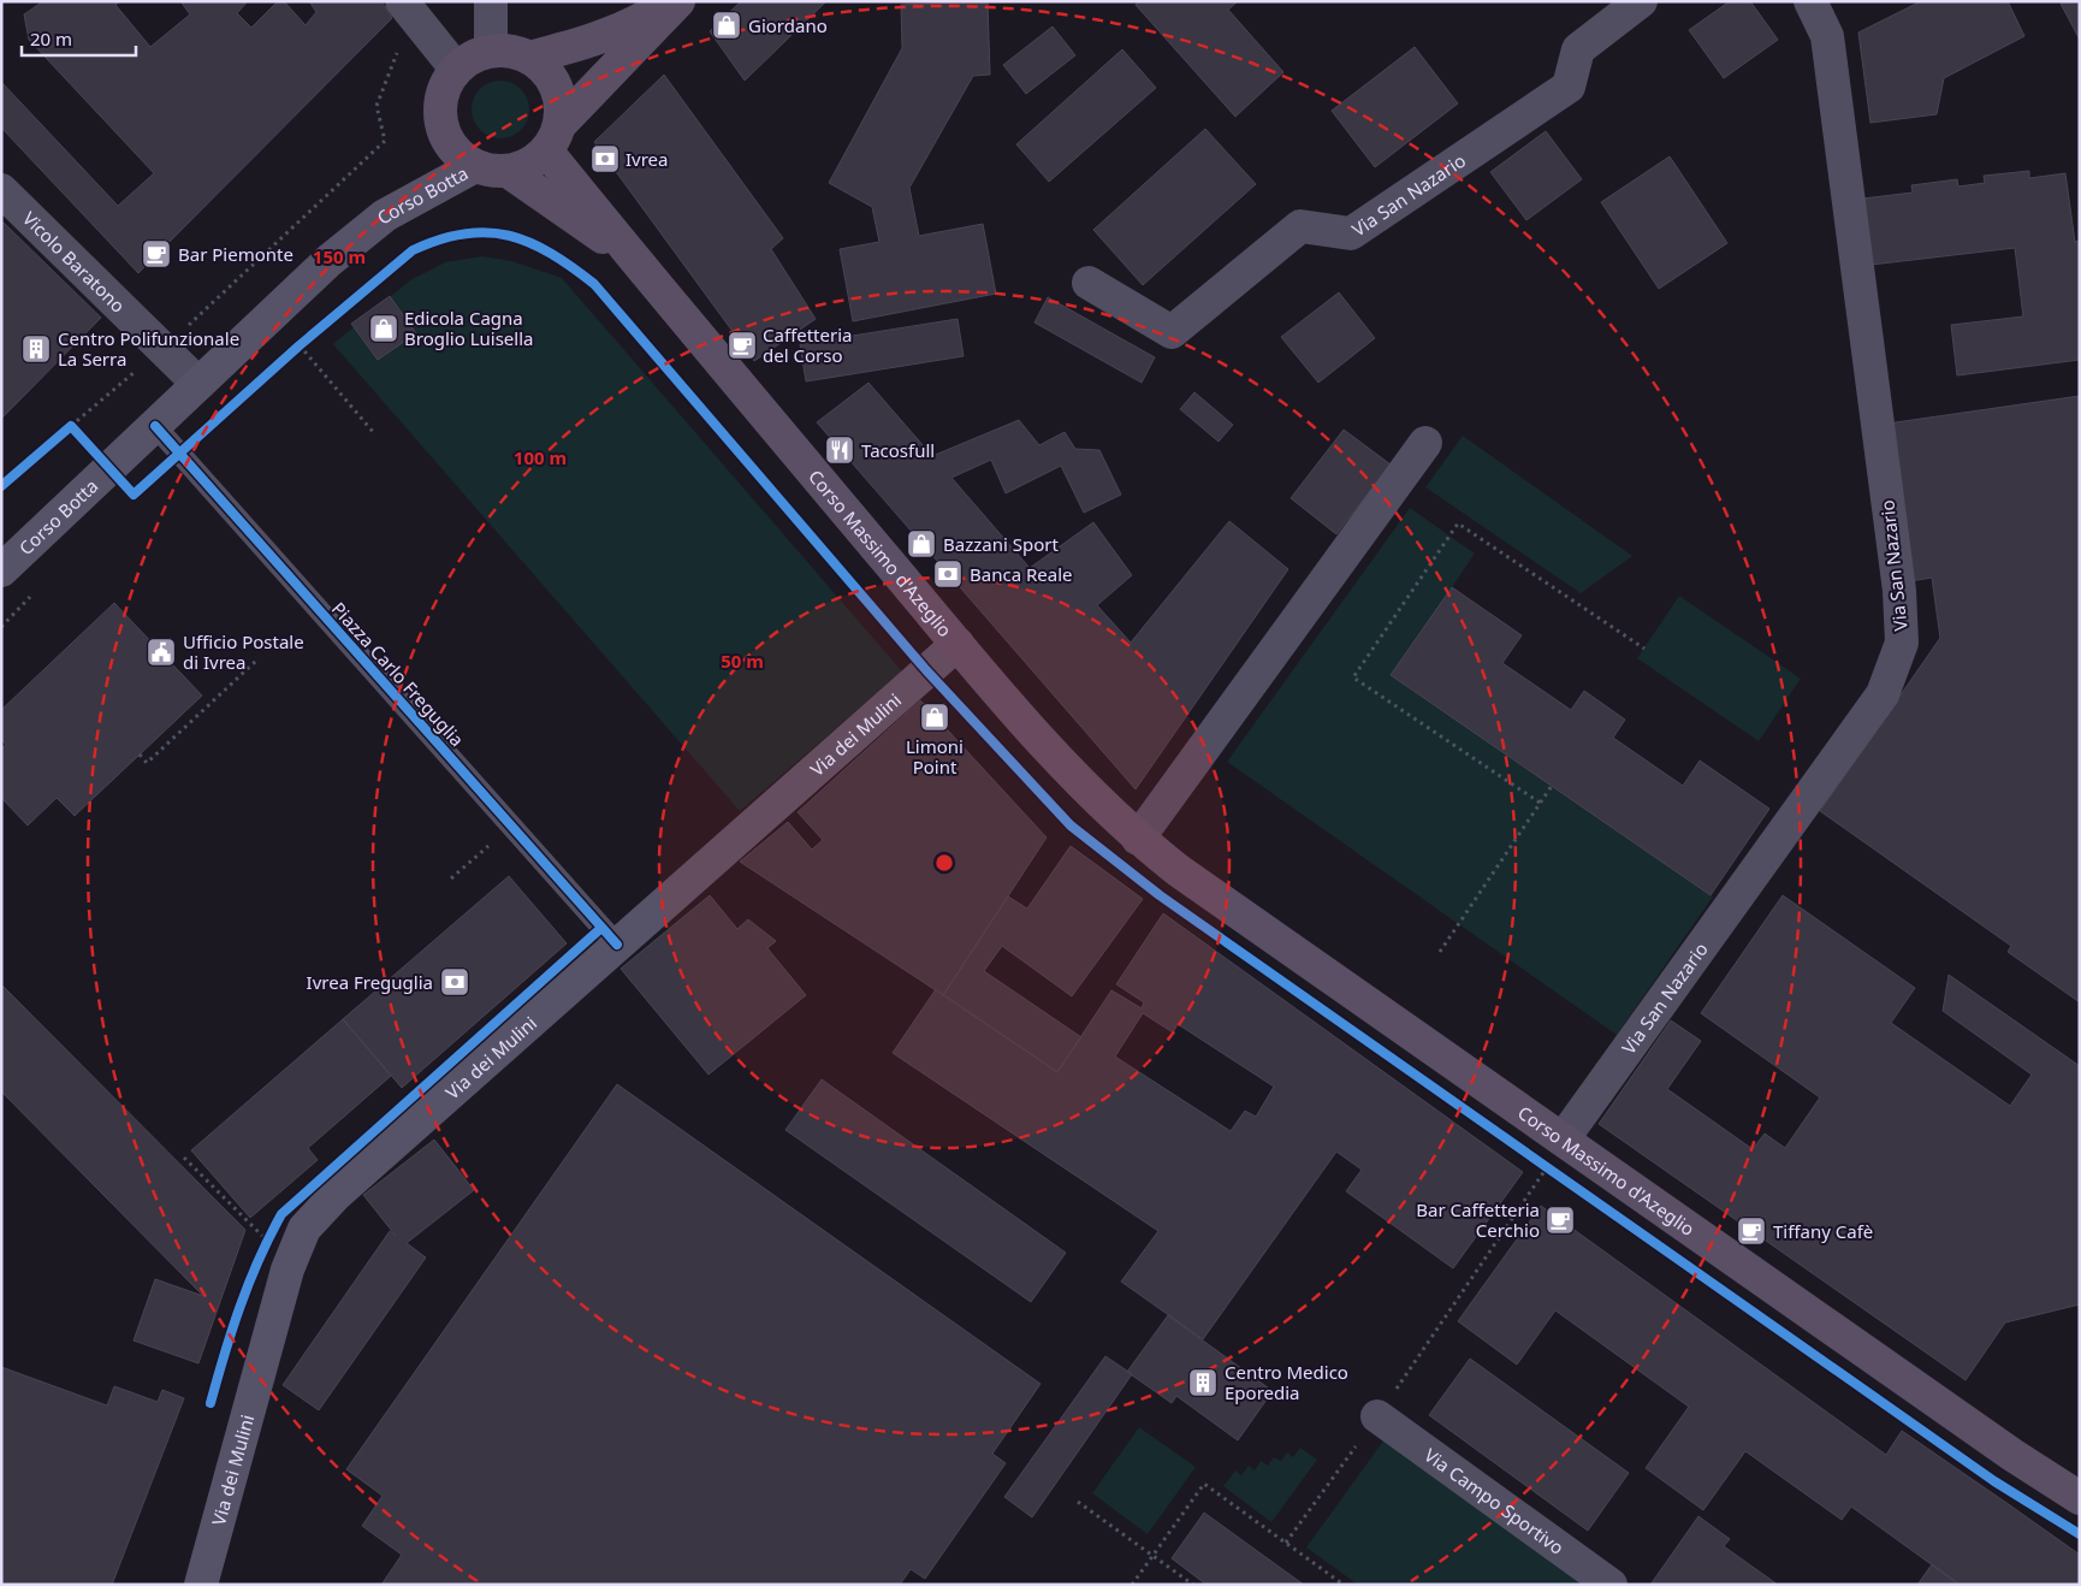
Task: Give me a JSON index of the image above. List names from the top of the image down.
{
  "streets": {
    "main road": ["Corso Massimo d'Azeglio"],
    "street": [
      "Via San Nazario",
      "Corso Botta",
      "Vicolo Baratono",
      "Via dei Mulini",
      "Via Campo Sportivo"
    ],
    "lane": ["Piazza Carlo Freguglia"]
  },
  "crossings": [
    ["Via San Nazario", "Corso Massimo d'Azeglio"],
    ["Corso Botta", "Vicolo Baratono"],
    ["Corso Botta", "Corso Massimo d'Azeglio"],
    ["Corso Botta", "Piazza Carlo Freguglia"],
    ["Corso Massimo d'Azeglio", "Via dei Mulini"],
    ["Piazza Carlo Freguglia", "Via dei Mulini"]
  ],
  "places": {
    "shop": [
      "Giordano",
      "Edicola Cagna Broglio Luisella",
      "Bazzani Sport",
      "Limoni Point"
    ],
    "bank": ["Ivrea", "Banca Reale", "Ivrea Freguglia"],
    "cafe": [
      "Bar Piemonte",
      "Caffetteria del Corso",
      "Bar Caffetteria Cerchio",
      "Tiffany Cafè"
    ],
    "building": ["Centro Polifunzionale La Serra", "Centro Medico Eporedia"],
    "restaurant": ["Tacosfull"],
    "public building": ["Ufficio Postale di Ivrea"]
  },
  "scale_bar": "20 m",
  "rings": ["150 m", "100 m", "50 m"]
}
